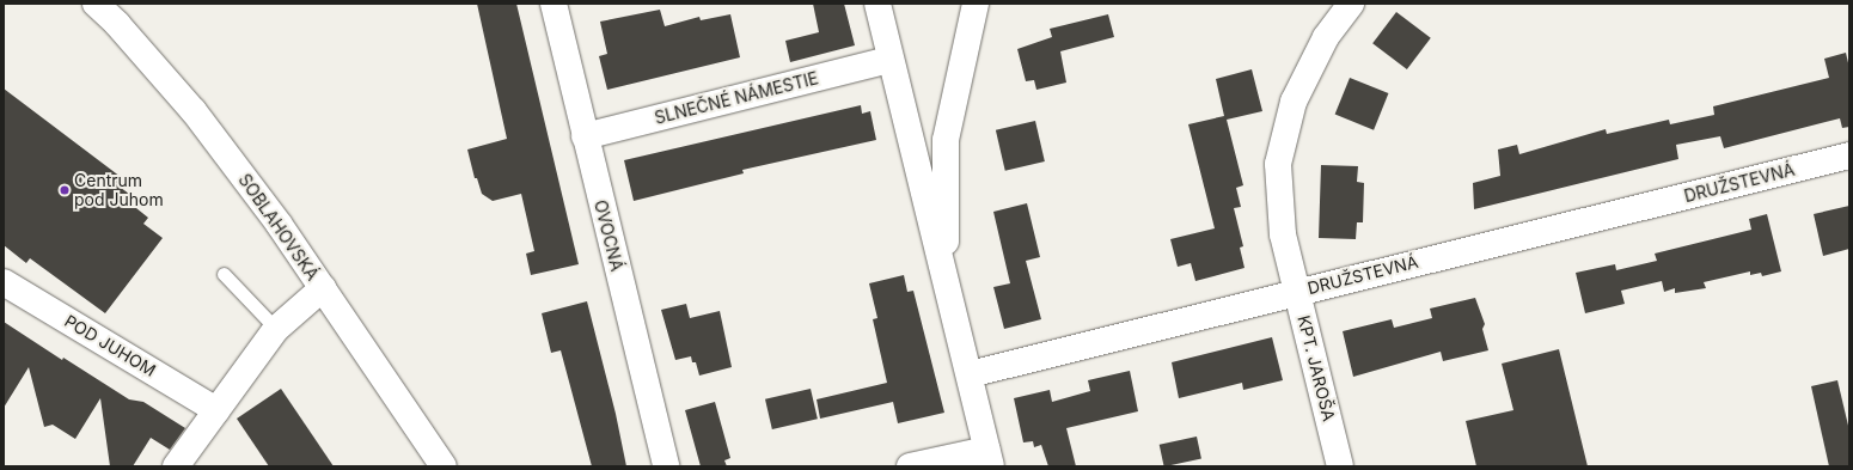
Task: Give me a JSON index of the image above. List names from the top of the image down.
{
  "streets": {
    "street": [
      "SLNEČNÉ NÁMESTIE",
      "DRUŽSTEVNÁ",
      "SOBLAHOVSKÁ",
      "OVOCNÁ",
      "POD JUHOM",
      "KPT. JAROŠA"
    ]
  },
  "crossings": [
    ["SLNEČNÉ NÁMESTIE", "OVOCNÁ"],
    ["DRUŽSTEVNÁ", "KPT. JAROŠA"]
  ],
  "places": ["Centrum pod Juhom"]
}
